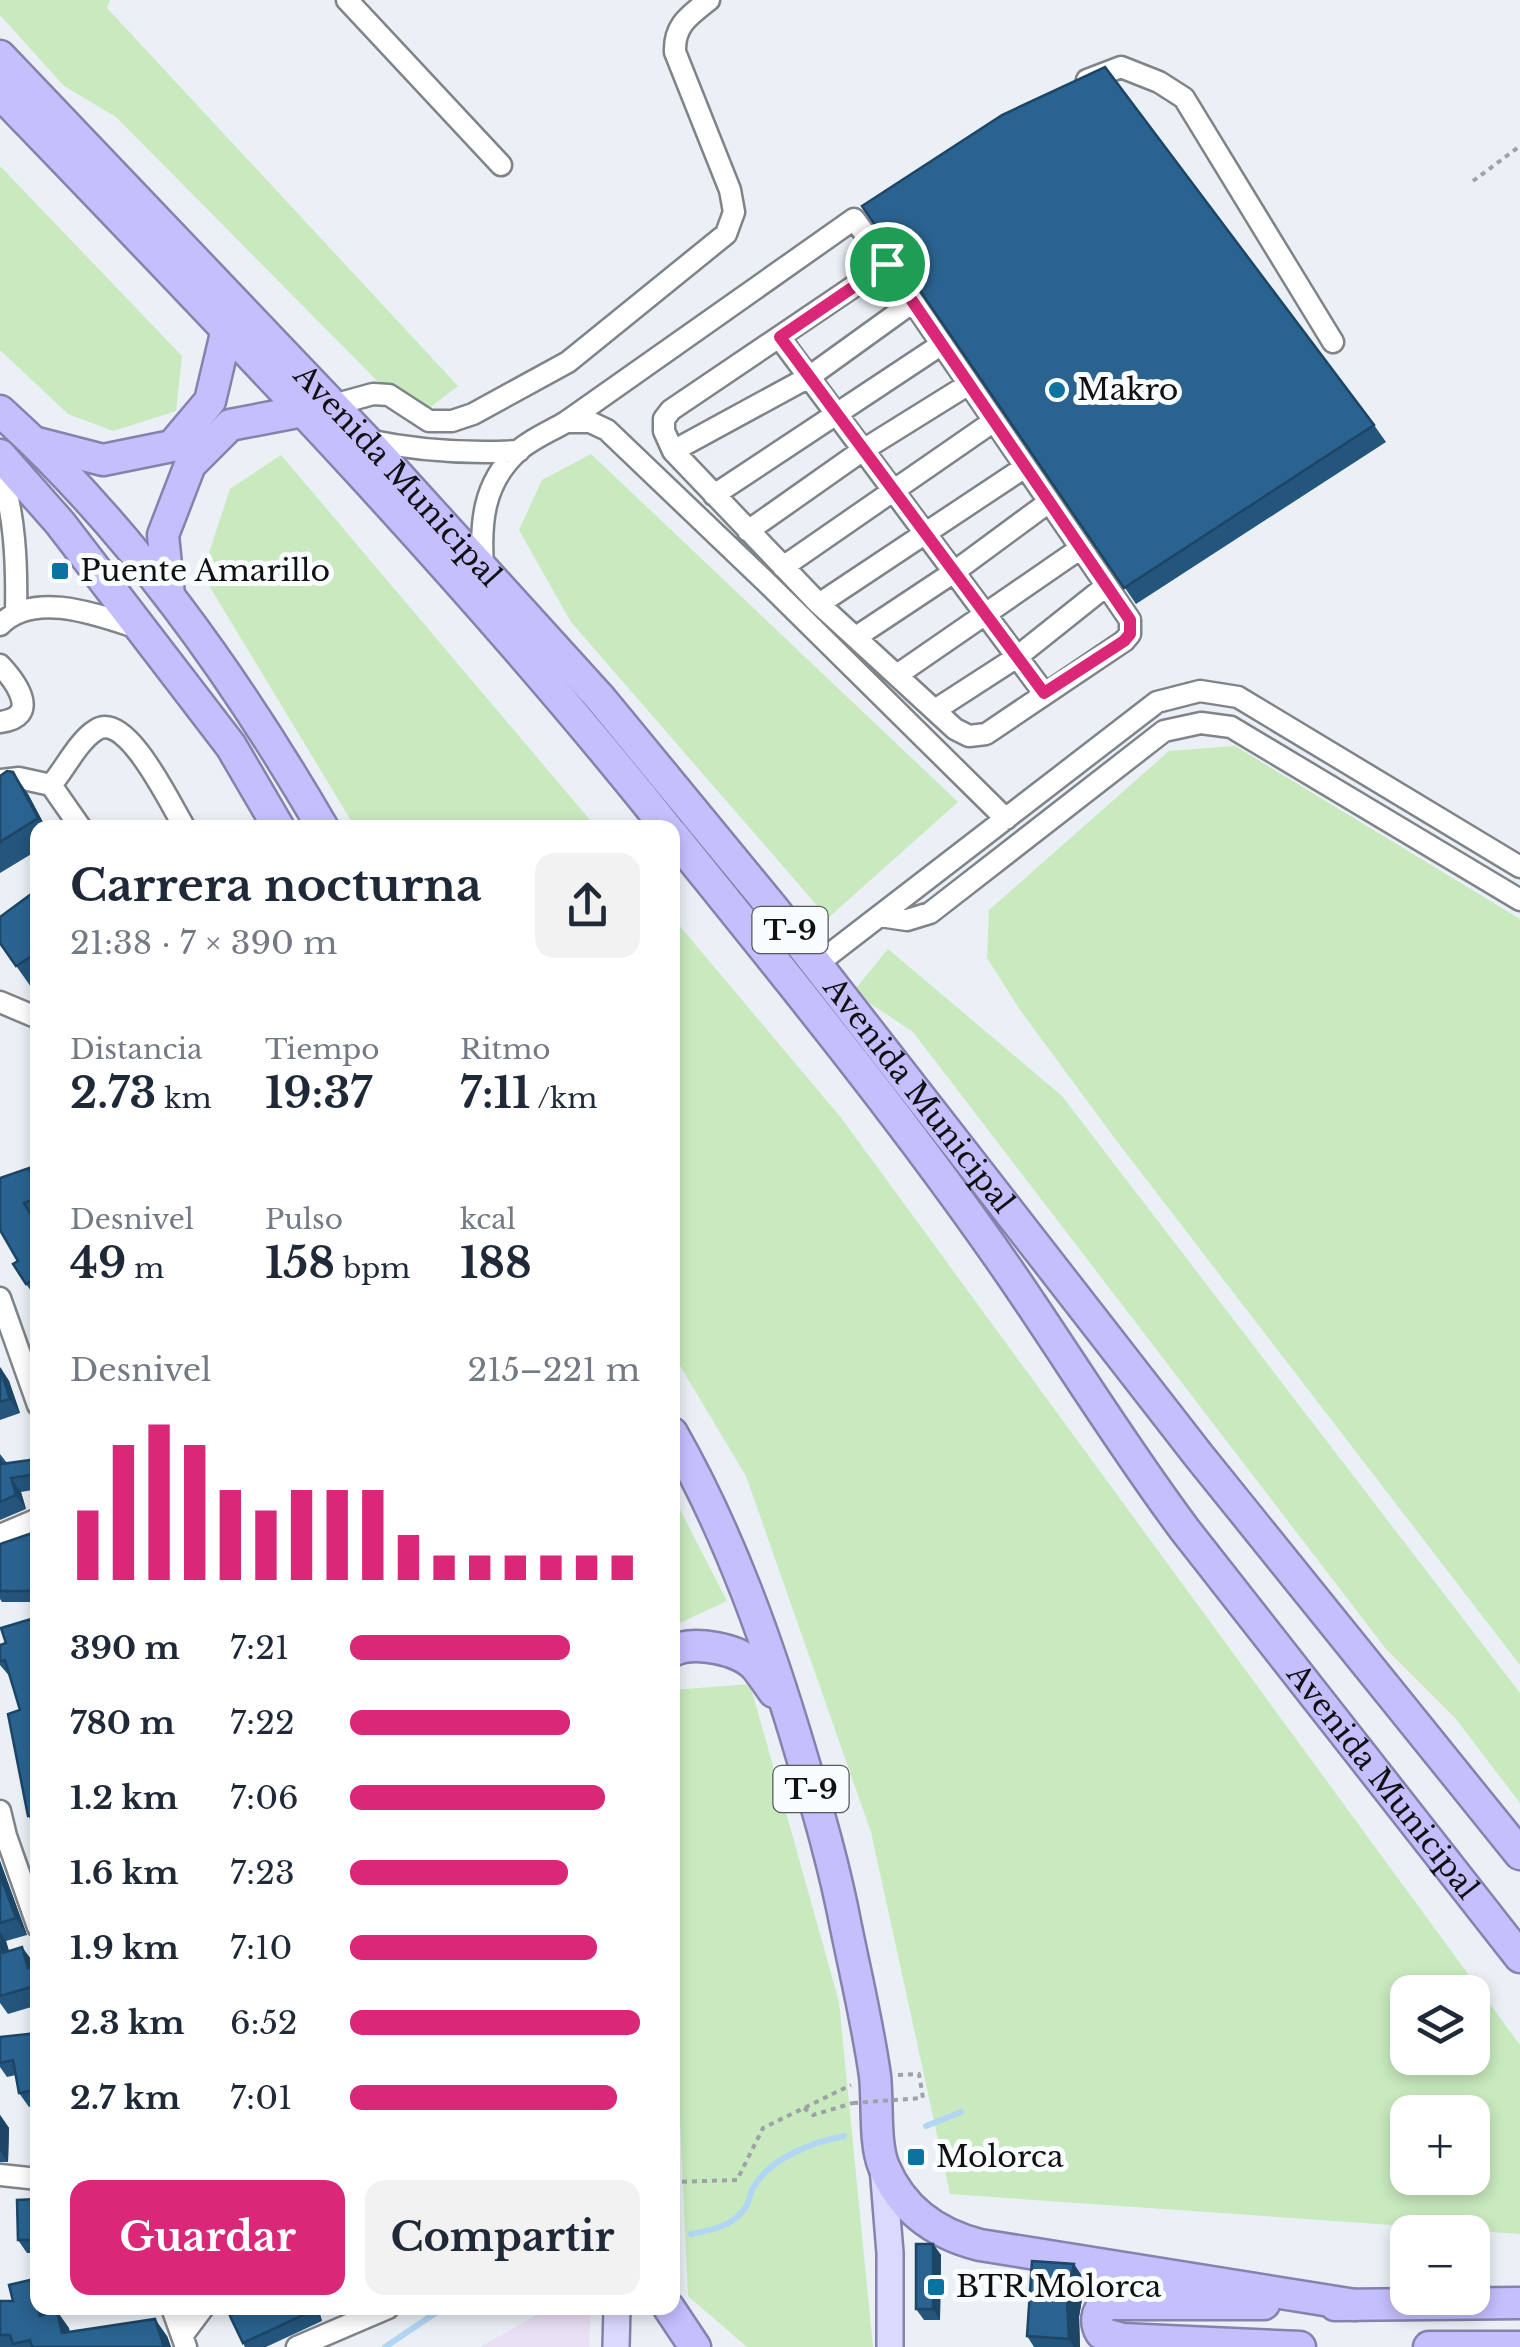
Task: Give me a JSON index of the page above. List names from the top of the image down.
{
  "streets": {
    "highway": ["Avenida Municipal", "T-9"]
  },
  "places": {
    "other": ["Makro"],
    "transit": ["Puente Amarillo", "Molorca", "BTR Molorca"]
  },
  "page": {
    "heading": ["Carrera nocturna", "21:38 · 7 × 390 m"],
    "stats": [
      ["Distancia", "2.73 km"],
      ["Tiempo", "19:37"],
      ["Ritmo", "7:11 /km"],
      ["Desnivel", "49 m"],
      ["Pulso", "158 bpm"],
      ["kcal", "188"]
    ],
    "chart": ["Desnivel", "215–221 m"],
    "list": [
      {
        "name": "390 m",
        "note": "7:21"
      },
      {
        "name": "780 m",
        "note": "7:22"
      },
      {
        "name": "1.2 km",
        "note": "7:06"
      },
      {
        "name": "1.6 km",
        "note": "7:23"
      },
      {
        "name": "1.9 km",
        "note": "7:10"
      },
      {
        "name": "2.3 km",
        "note": "6:52"
      },
      {
        "name": "2.7 km",
        "note": "7:01"
      }
    ],
    "map_buttons": ["+", "−"],
    "buttons": ["Guardar", "Compartir"]
  }
}
